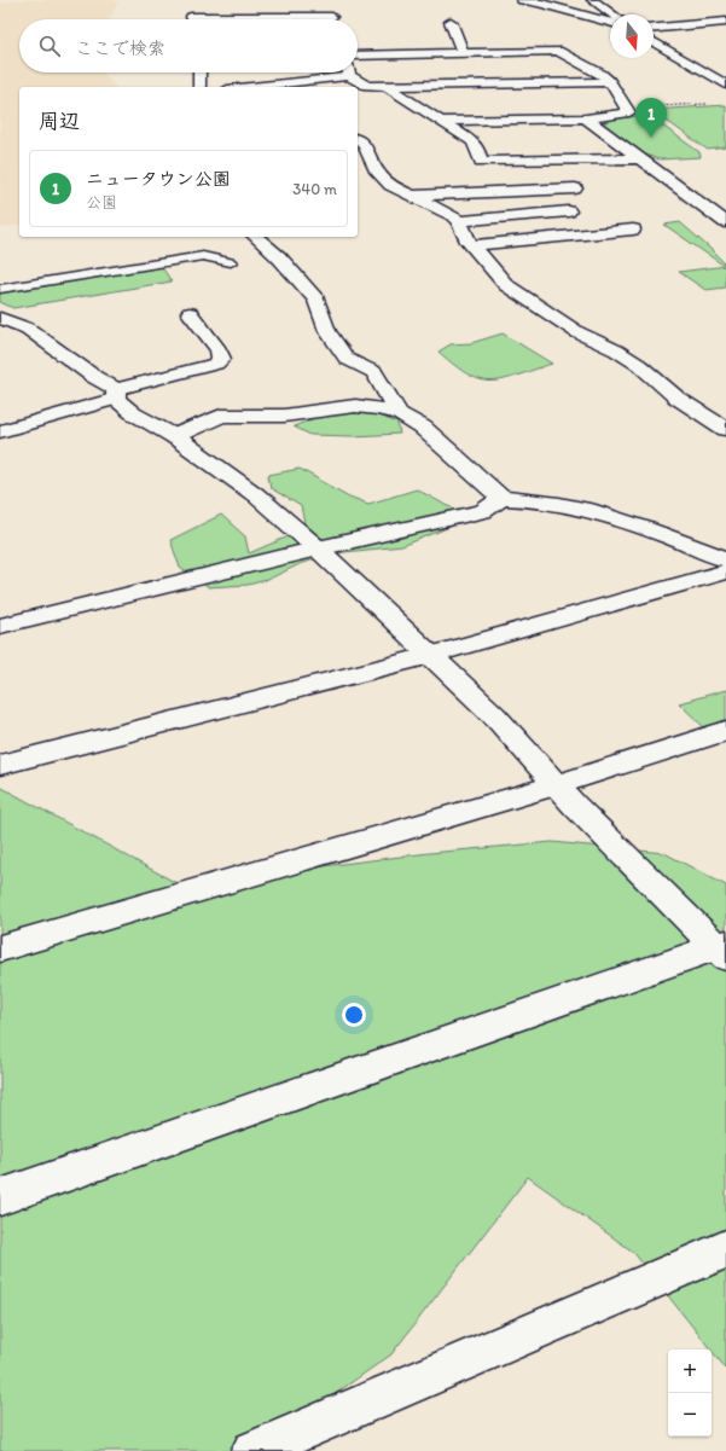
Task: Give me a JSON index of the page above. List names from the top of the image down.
{
  "north": "bottom",
  "page": {
    "search": "ここで検索",
    "heading": "周辺",
    "pins": "1",
    "list": [
      {
        "mark": "1",
        "name": "ニュータウン公園",
        "note": "公園",
        "value": "340 m"
      }
    ],
    "map_buttons": ["+", "−"]
  }
}
